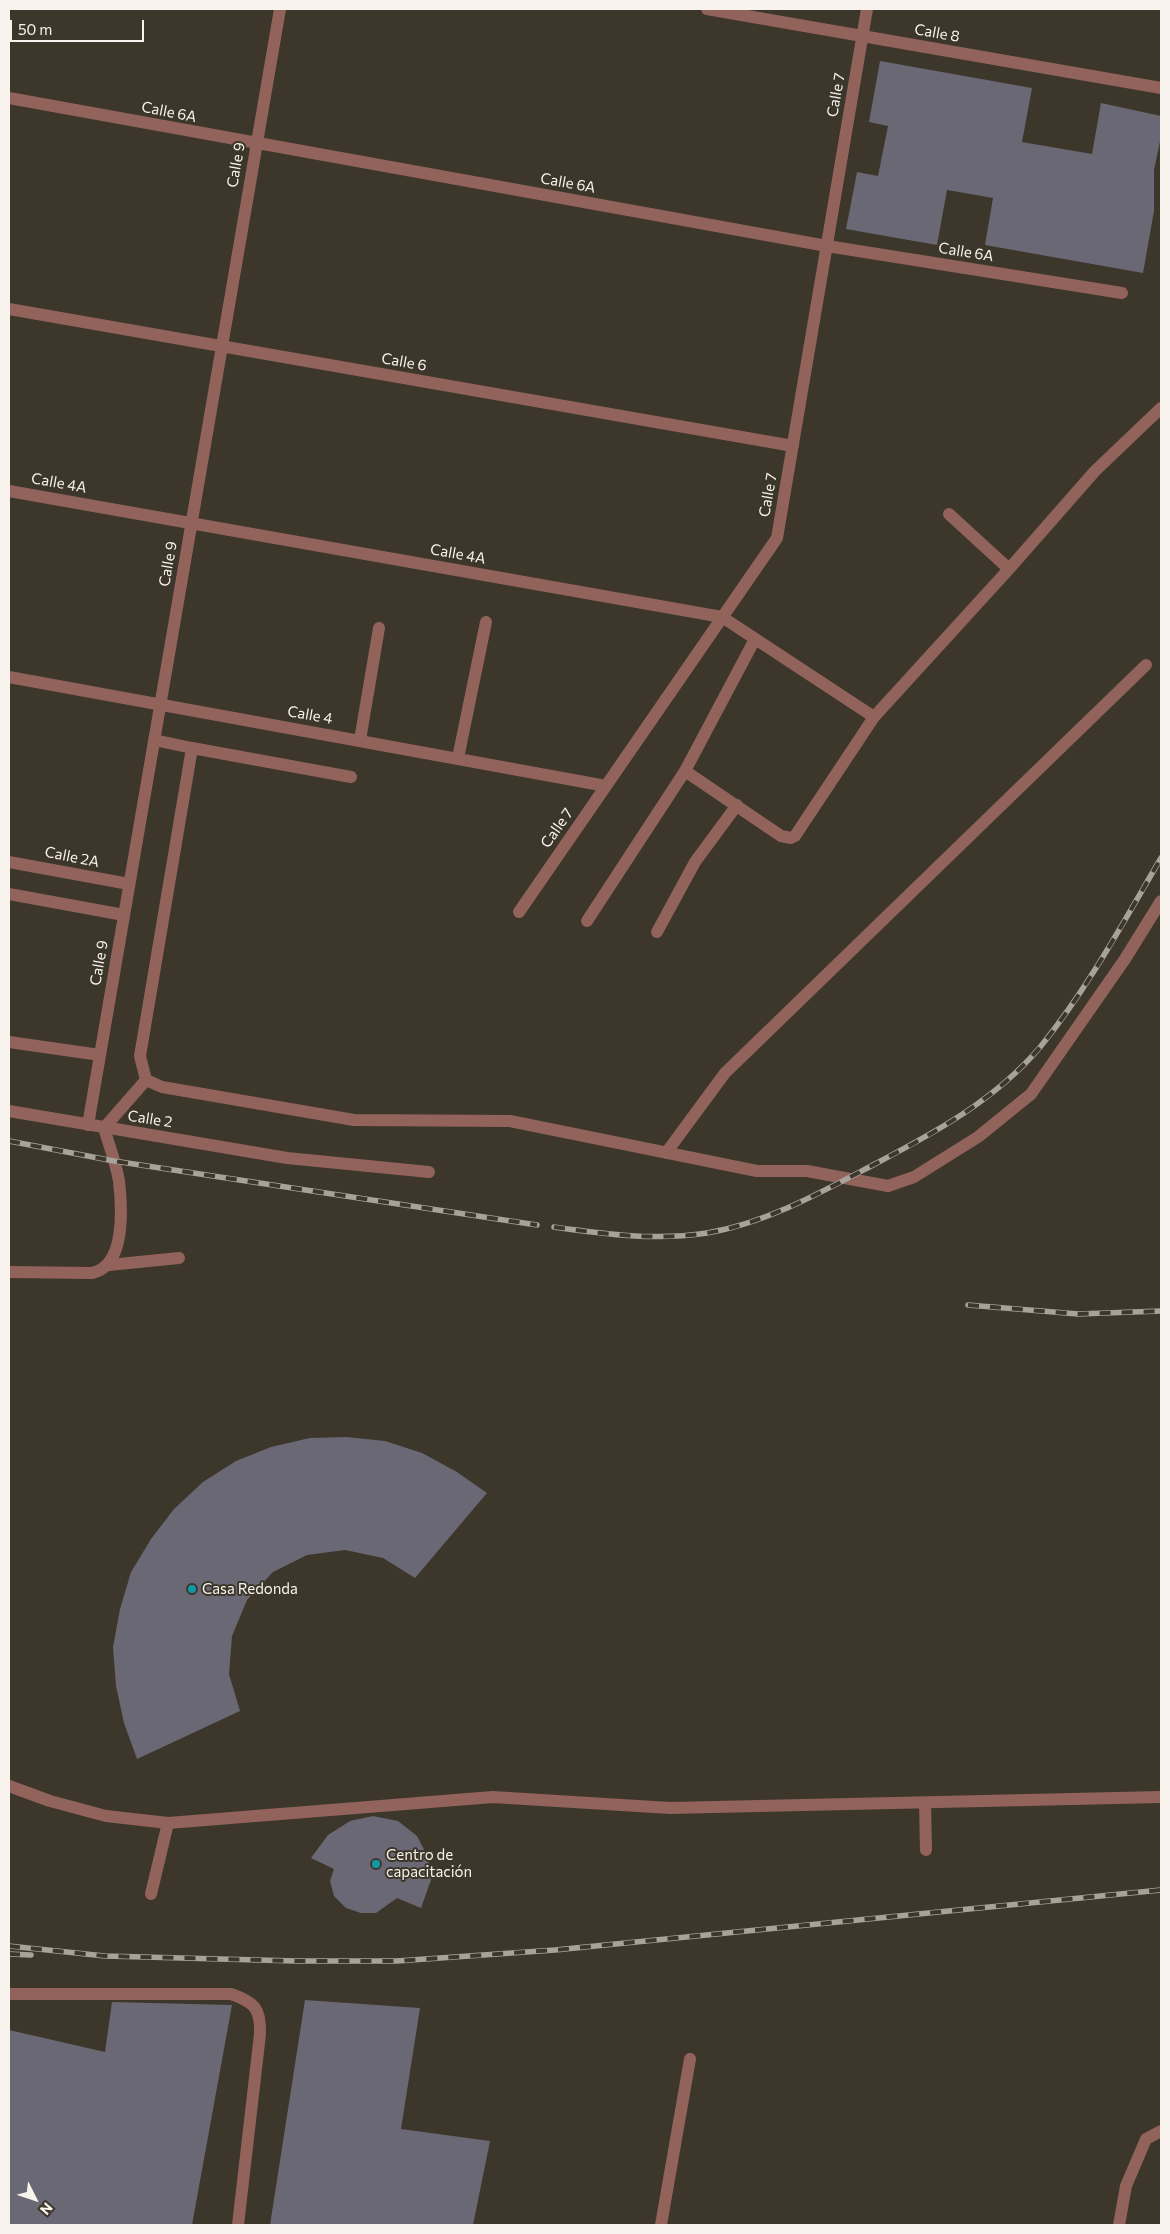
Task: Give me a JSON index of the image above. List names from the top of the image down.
{
  "streets": {
    "street": [
      "Calle 8",
      "Calle 7",
      "Calle 6A",
      "Calle 9",
      "Calle 6",
      "Calle 4A",
      "Calle 4",
      "Calle 2A",
      "Calle 2"
    ]
  },
  "crossings": [
    ["Calle 8", "Calle 7"],
    ["Calle 7", "Calle 6A"],
    ["Calle 7", "Calle 6"],
    ["Calle 7", "Calle 4A"],
    ["Calle 7", "Calle 4"],
    ["Calle 6A", "Calle 9"],
    ["Calle 9", "Calle 6"],
    ["Calle 9", "Calle 4A"],
    ["Calle 9", "Calle 4"],
    ["Calle 9", "Calle 2A"],
    ["Calle 9", "Calle 2"]
  ],
  "places": ["Casa Redonda", "Centro de capacitación"],
  "scale_bar": "50 m",
  "north": "bottom right"
}
